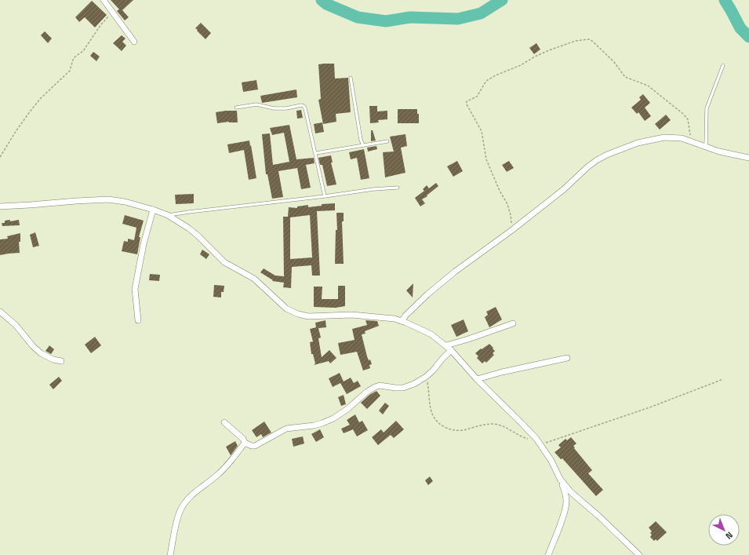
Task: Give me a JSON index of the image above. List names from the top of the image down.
{
  "north": "bottom right"
}
